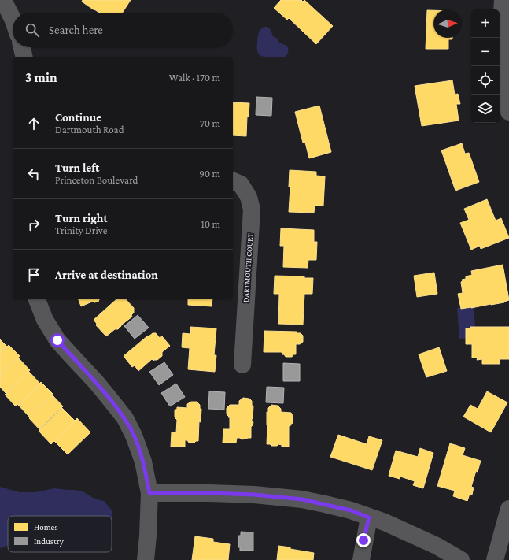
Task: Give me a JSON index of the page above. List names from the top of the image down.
{
  "streets": {
    "street": ["DARTMOUTH COURT"]
  },
  "legend": ["Homes", "Industry"],
  "north": "right",
  "page": {
    "map_buttons": ["+", "−"],
    "search": "Search here",
    "heading": ["3 min", "Walk · 170 m"],
    "list": [
      ["Continue", "Dartmouth Road", "70 m"],
      ["Turn left", "Princeton Boulevard", "90 m"],
      ["Turn right", "Trinity Drive", "10 m"],
      "Arrive at destination"
    ]
  }
}
